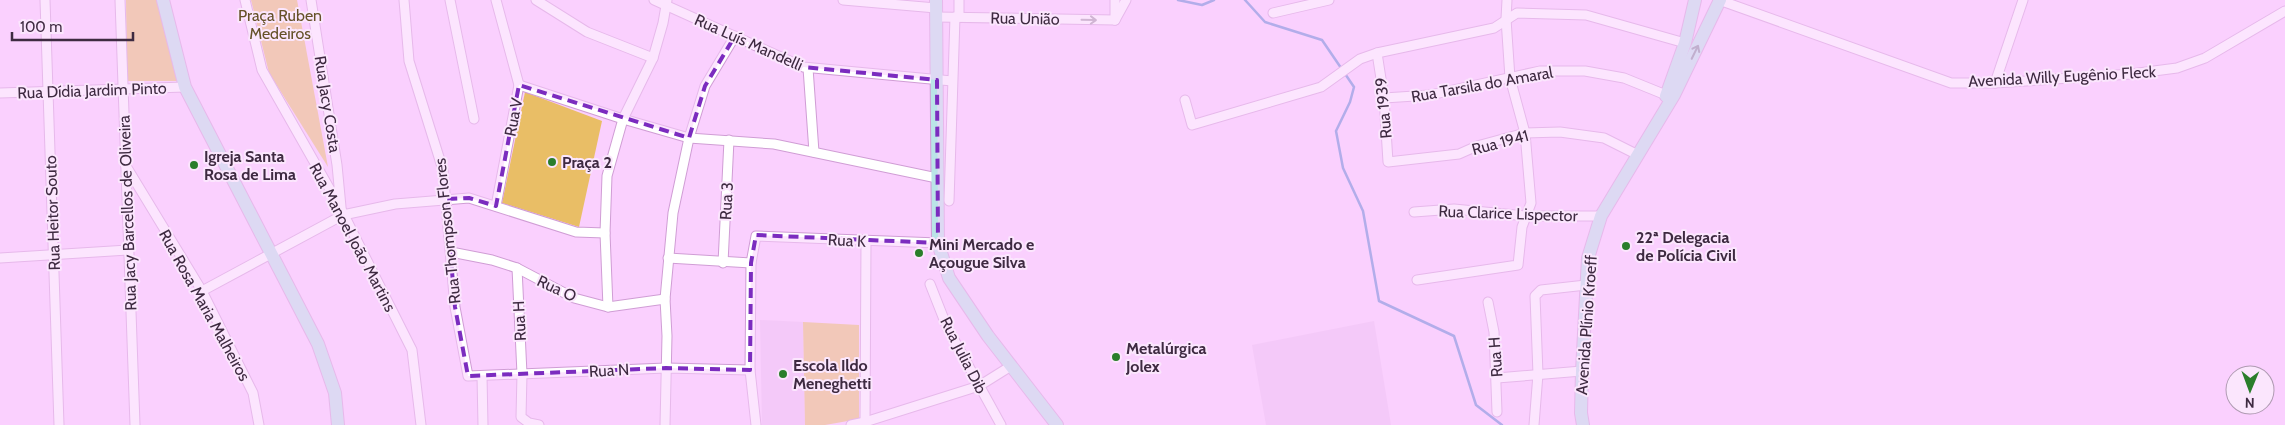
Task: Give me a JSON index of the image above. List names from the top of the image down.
{
  "streets": {
    "main road": ["Avenida Plínio Kroeff"],
    "street": [
      "Rua União",
      "Rua Luís Mandelli",
      "Avenida Willy Eugênio Fleck",
      "Rua Tarsila do Amaral",
      "Rua Dídia Jardim Pinto",
      "Rua Jacy Costa",
      "Rua 1939",
      "Rua V",
      "Rua 1941",
      "Rua 3",
      "Rua Heitor Souto",
      "Rua Jacy Barcellos de Oliveira",
      "Rua Clarice Lispector",
      "Rua Thompson Flores",
      "Rua Manoel João Martins",
      "Rua K",
      "Rua O",
      "Rua Rosa Maria Malheiros",
      "Rua H",
      "Rua Julia Dib",
      "Rua N"
    ]
  },
  "crossings": [
    ["Avenida Willy Eugênio Fleck", "Avenida Plínio Kroeff"],
    ["Rua Tarsila do Amaral", "Rua 1939"],
    ["Rua Tarsila do Amaral", "Avenida Plínio Kroeff"],
    ["Rua Dídia Jardim Pinto", "Rua Heitor Souto"],
    ["Rua Dídia Jardim Pinto", "Rua Jacy Barcellos de Oliveira"],
    ["Rua Jacy Costa", "Rua Manoel João Martins"],
    ["Rua 1939", "Rua 1941"],
    ["Rua 1941", "Avenida Plínio Kroeff"],
    ["Rua Jacy Barcellos de Oliveira", "Rua Rosa Maria Malheiros"],
    ["Rua Clarice Lispector", "Avenida Plínio Kroeff"],
    ["Rua Thompson Flores", "Rua O"],
    ["Rua Thompson Flores", "Rua N"],
    ["Rua O", "Rua H"],
    ["Rua H", "Rua N"]
  ],
  "one_way": ["Rua União"],
  "parks": ["Praça Ruben Medeiros"],
  "places": [
    "Praça 2",
    "Igreja Santa Rosa de Lima",
    "22ª Delegacia de Polícia Civil",
    "Mini Mercado e Açougue Silva",
    "Metalúrgica Jolex",
    "Escola Ildo Meneghetti"
  ],
  "scale_bar": "100 m",
  "north": "bottom"
}
